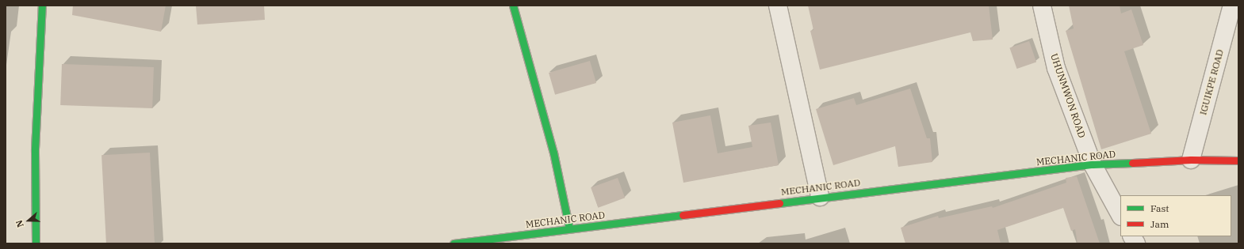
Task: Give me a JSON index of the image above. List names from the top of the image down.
{
  "streets": {
    "street": ["IGUIKPE ROAD", "UHUNMWON ROAD", "MECHANIC ROAD"]
  },
  "crossings": [
    ["IGUIKPE ROAD", "MECHANIC ROAD"],
    ["UHUNMWON ROAD", "MECHANIC ROAD"]
  ],
  "legend": ["Fast", "Jam"],
  "north": "left"
}
